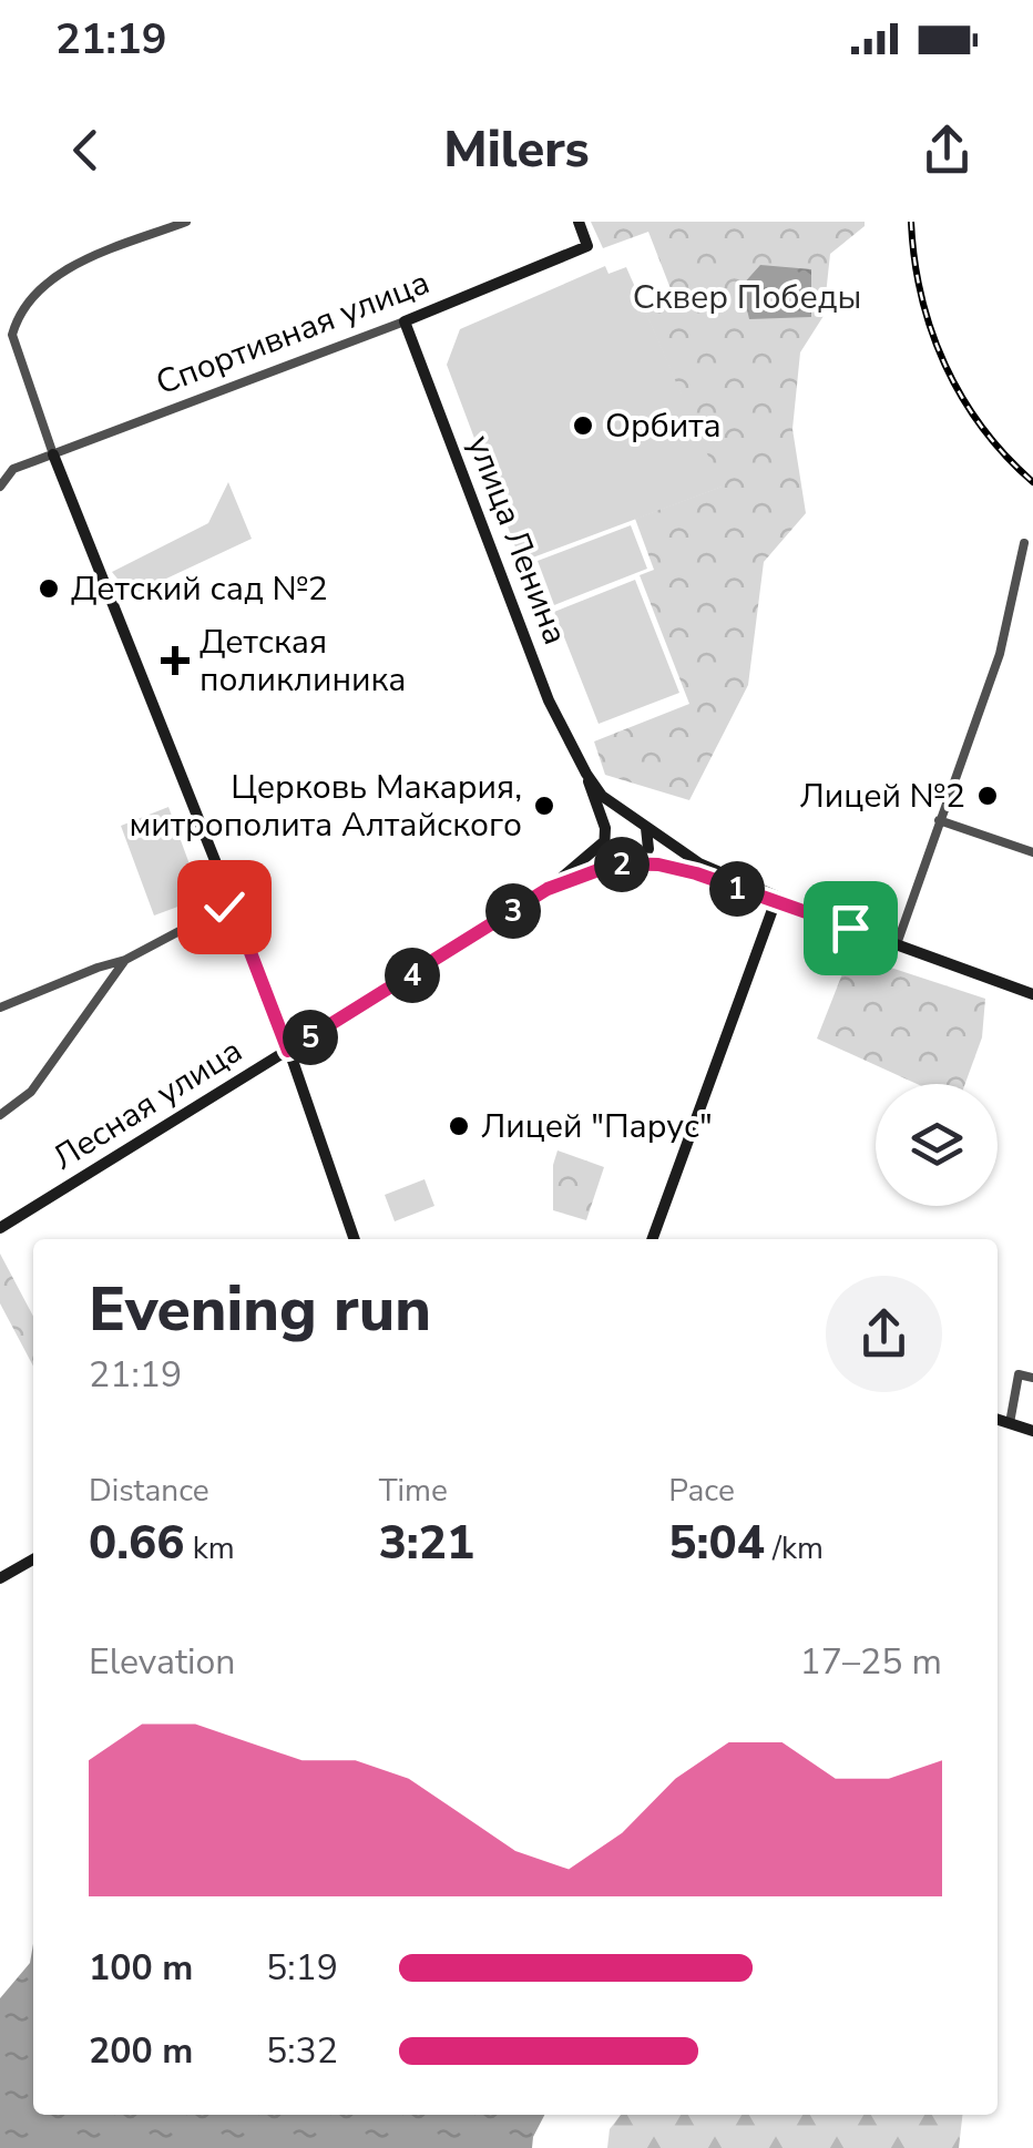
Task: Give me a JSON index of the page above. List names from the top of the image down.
{
  "streets": {
    "street": ["Спортивная улица", "улица Ленина", "Лесная улица"]
  },
  "crossings": [
    ["Спортивная улица", "улица Ленина"],
    ["улица Ленина", "Лесная улица"]
  ],
  "parks": ["Сквер Победы"],
  "places": {
    "other": [
      "Орбита",
      "Детский сад №2",
      "Лицей №2",
      "Церковь Макария, митрополита Алтайского",
      "Лицей \"Парус\""
    ],
    "health": ["Детская поликлиника"]
  },
  "page": {
    "status": "21:19",
    "header": "Milers",
    "pins": [
      "2",
      "1",
      "3",
      "4",
      "5"
    ],
    "heading": ["Evening run", "21:19"],
    "stats": [
      ["Distance", "0.66 km"],
      ["Time", "3:21"],
      ["Pace", "5:04 /km"]
    ],
    "chart": ["Elevation", "17–25 m"],
    "list": [
      {
        "name": "100 m",
        "note": "5:19"
      },
      {
        "name": "200 m",
        "note": "5:32"
      }
    ]
  }
}
